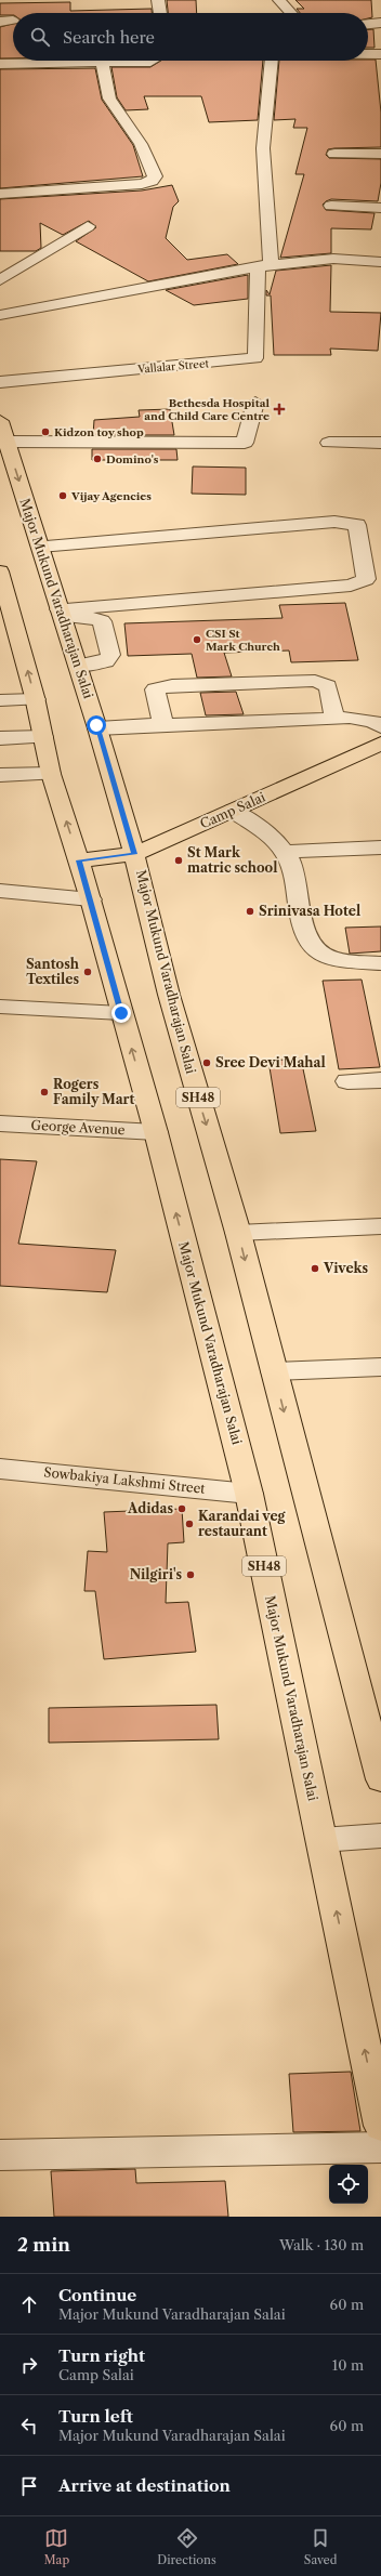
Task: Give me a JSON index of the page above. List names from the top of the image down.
{
  "streets": {
    "main road": ["Major Mukund Varadharajan Salai", "Camp Salai", "SH48"],
    "street": ["Vallalar Street", "George Avenue", "Sowbakiya Lakshmi Street"]
  },
  "crossings": [
    ["Major Mukund Varadharajan Salai", "Camp Salai"],
    ["Major Mukund Varadharajan Salai", "George Avenue"],
    ["Major Mukund Varadharajan Salai", "Sowbakiya Lakshmi Street"]
  ],
  "places": {
    "health": ["Bethesda Hospital and Child Care Centre"],
    "other": [
      "Kidzon toy shop",
      "Domino's",
      "Vijay Agencies",
      "CSI St Mark Church",
      "St Mark matric school",
      "Srinivasa Hotel",
      "Santosh Textiles",
      "Sree Devi Mahal",
      "Rogers Family Mart",
      "Viveks",
      "Adidas",
      "Karandai veg restaurant",
      "Nilgiri's"
    ]
  },
  "page": {
    "search": "Search here",
    "heading": ["2 min", "Walk · 130 m"],
    "list": [
      ["Continue", "Major Mukund Varadharajan Salai", "60 m"],
      ["Turn right", "Camp Salai", "10 m"],
      ["Turn left", "Major Mukund Varadharajan Salai", "60 m"],
      "Arrive at destination"
    ],
    "nav": ["Map", "Directions", "Saved"]
  }
}
